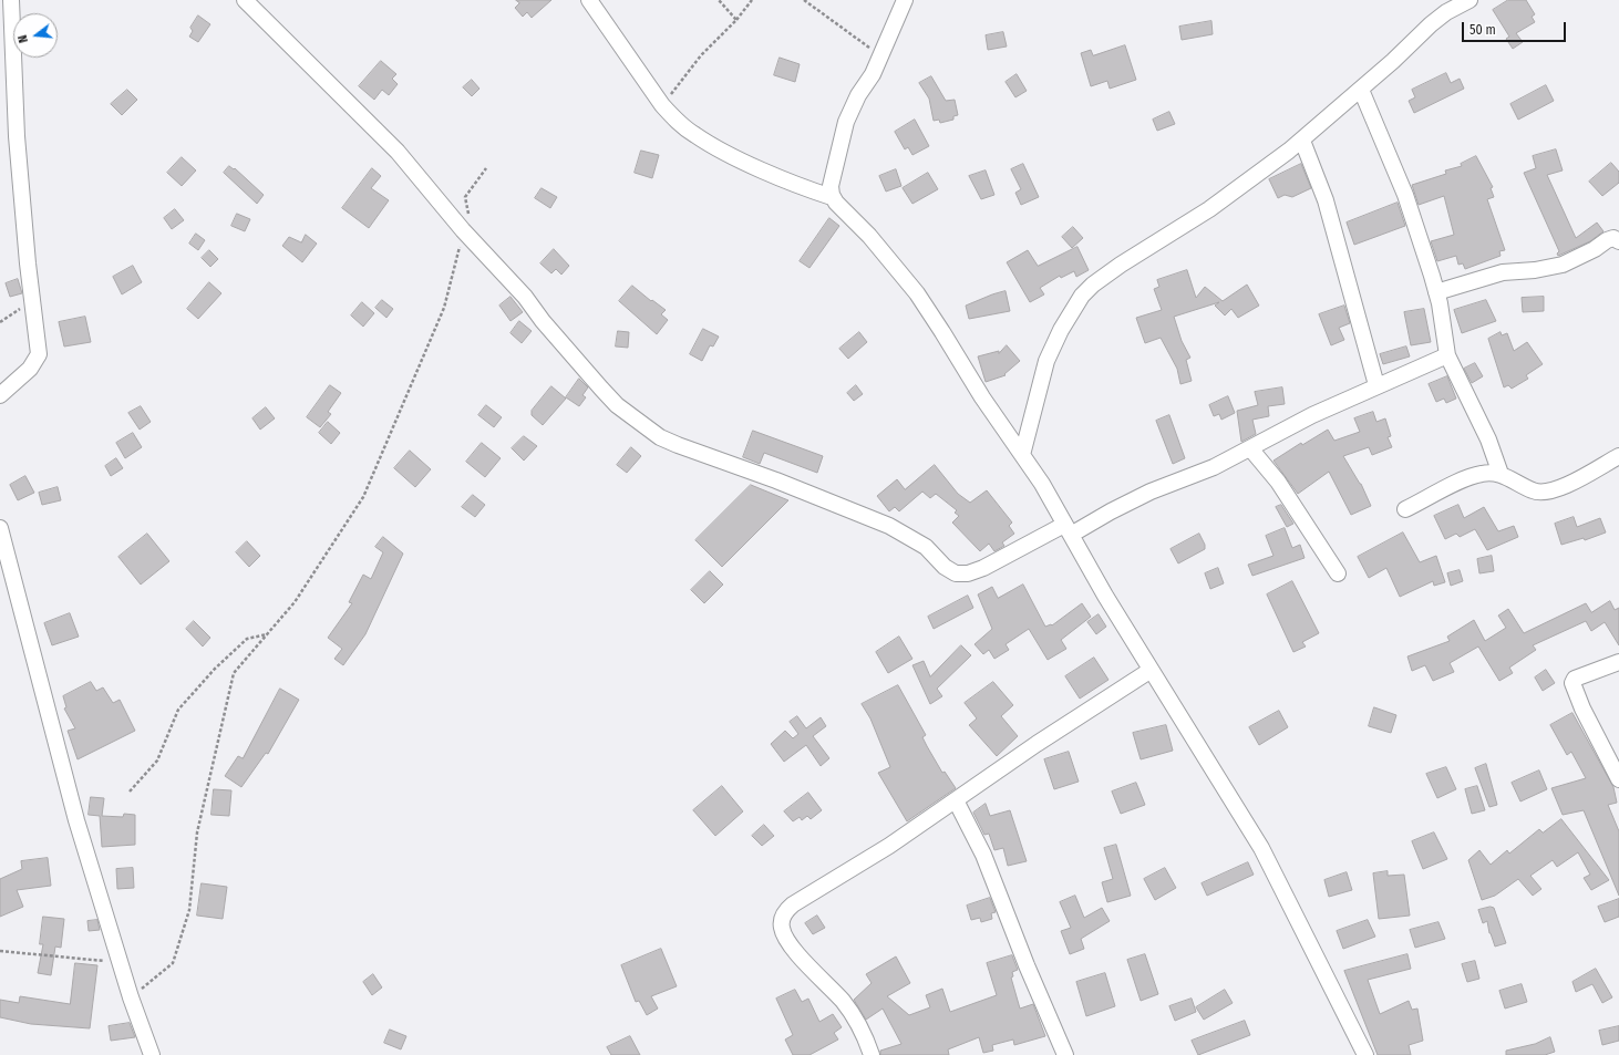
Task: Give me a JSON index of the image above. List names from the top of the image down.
{
  "scale_bar": "50 m",
  "north": "left"
}
